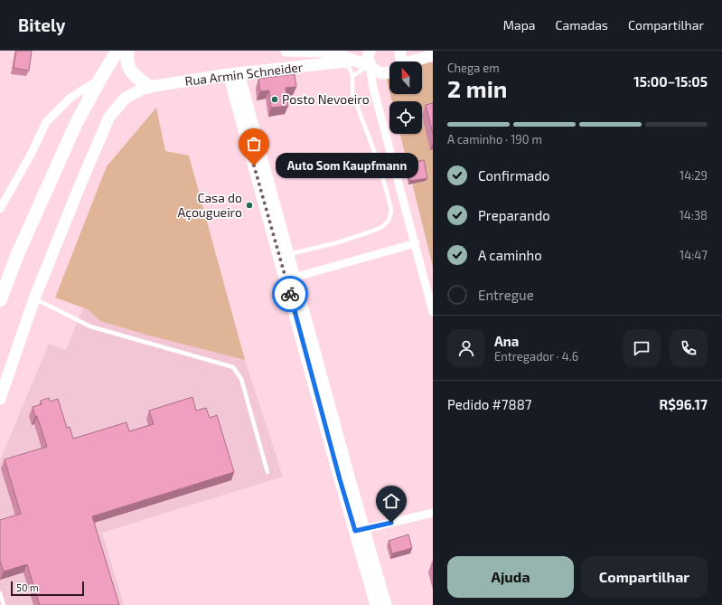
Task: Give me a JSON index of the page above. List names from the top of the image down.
{
  "streets": {
    "main road": ["Rua Armin Schneider"]
  },
  "places": ["Posto Nevoeiro", "Auto Som Kaupfmann", "Casa do Açougueiro"],
  "scale_bar": "50 m",
  "north": "top",
  "page": {
    "header": "Bitely",
    "nav": ["Mapa", "Camadas", "Compartilhar"],
    "heading": ["2 min", "Chega em", "15:00–15:05"],
    "panel": [
      "Ana",
      "Entregador · 4.6",
      "Pedido #7887",
      "R$96.17"
    ],
    "bar": "A caminho · 190 m",
    "bubble": "Auto Som Kaupfmann",
    "list": [
      ["Confirmado", "14:29"],
      ["Preparando", "14:38"],
      ["A caminho", "14:47"],
      "Entregue"
    ],
    "buttons": ["Ajuda", "Compartilhar"],
    "scale": "50 m"
  }
}
